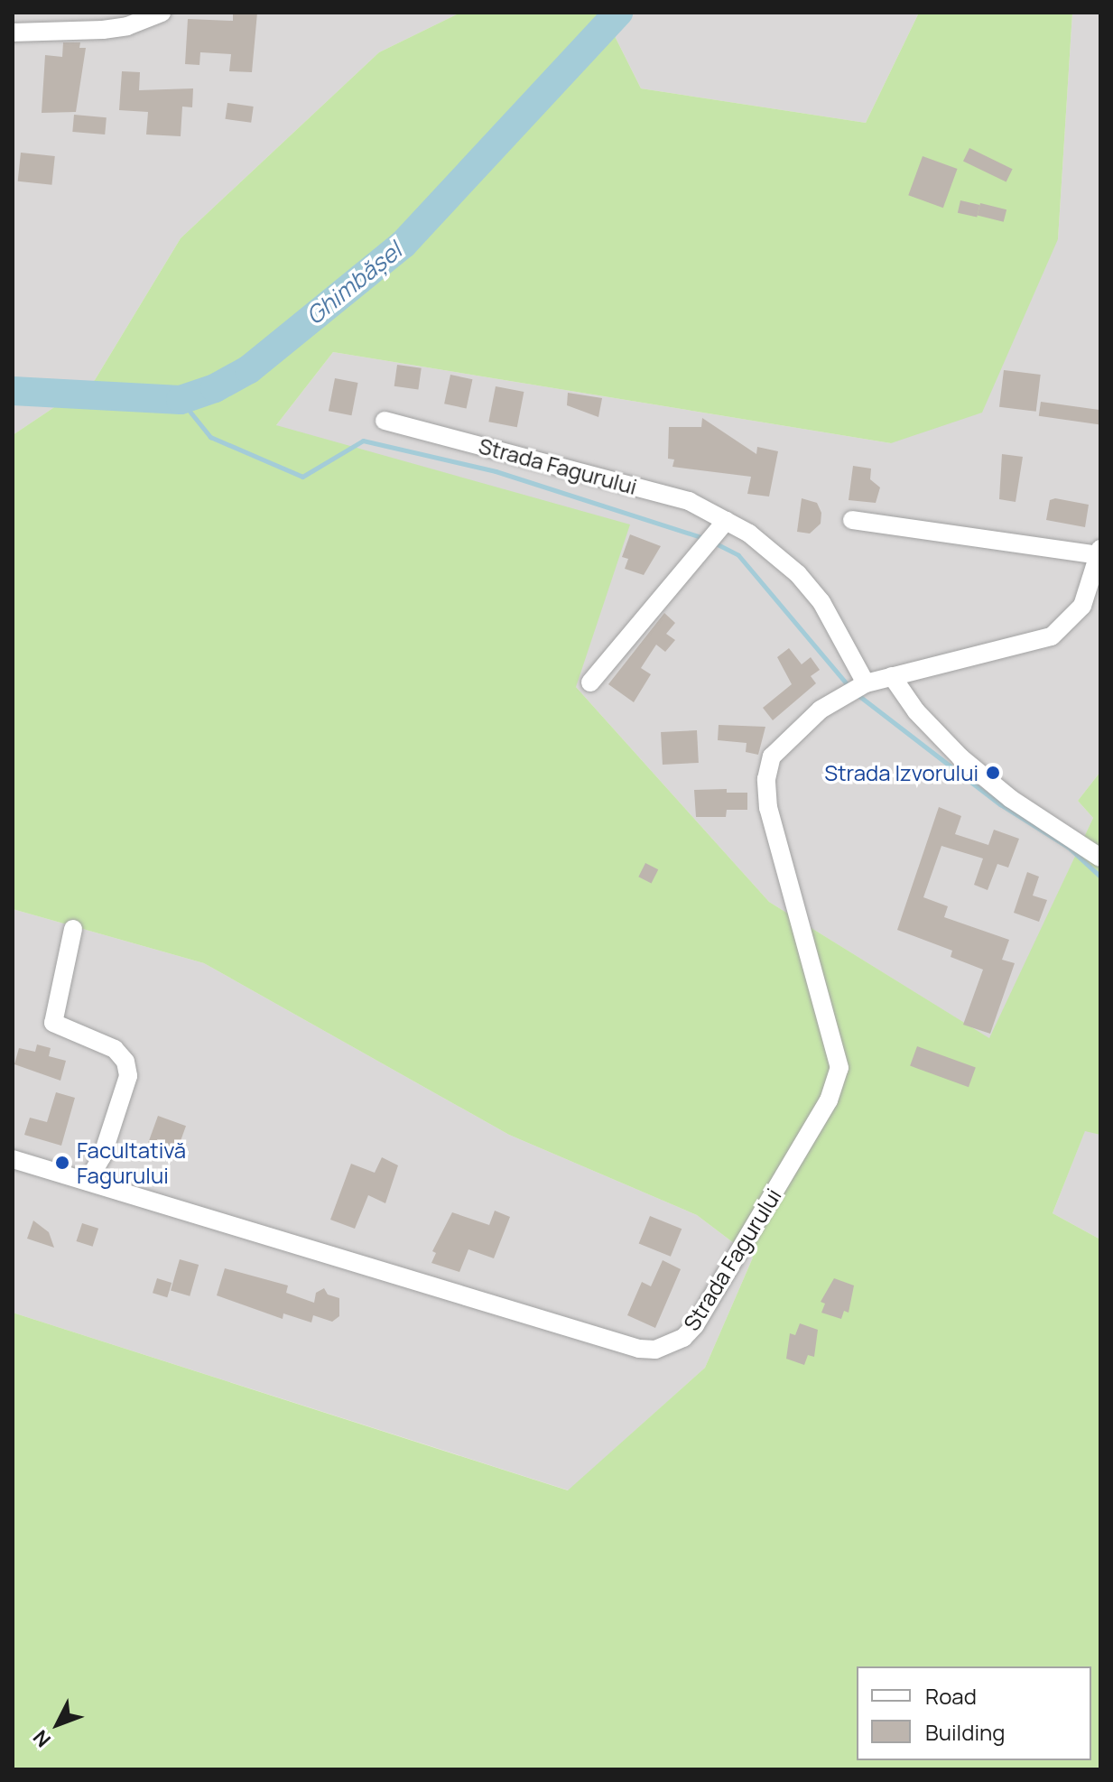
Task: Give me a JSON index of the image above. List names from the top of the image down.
{
  "streets": {
    "street": ["Strada Fagurului"]
  },
  "water": ["Ghimbășel"],
  "places": ["Strada Izvorului", "Facultativă Fagurului"],
  "legend": ["Road", "Building"],
  "north": "bottom left"
}
